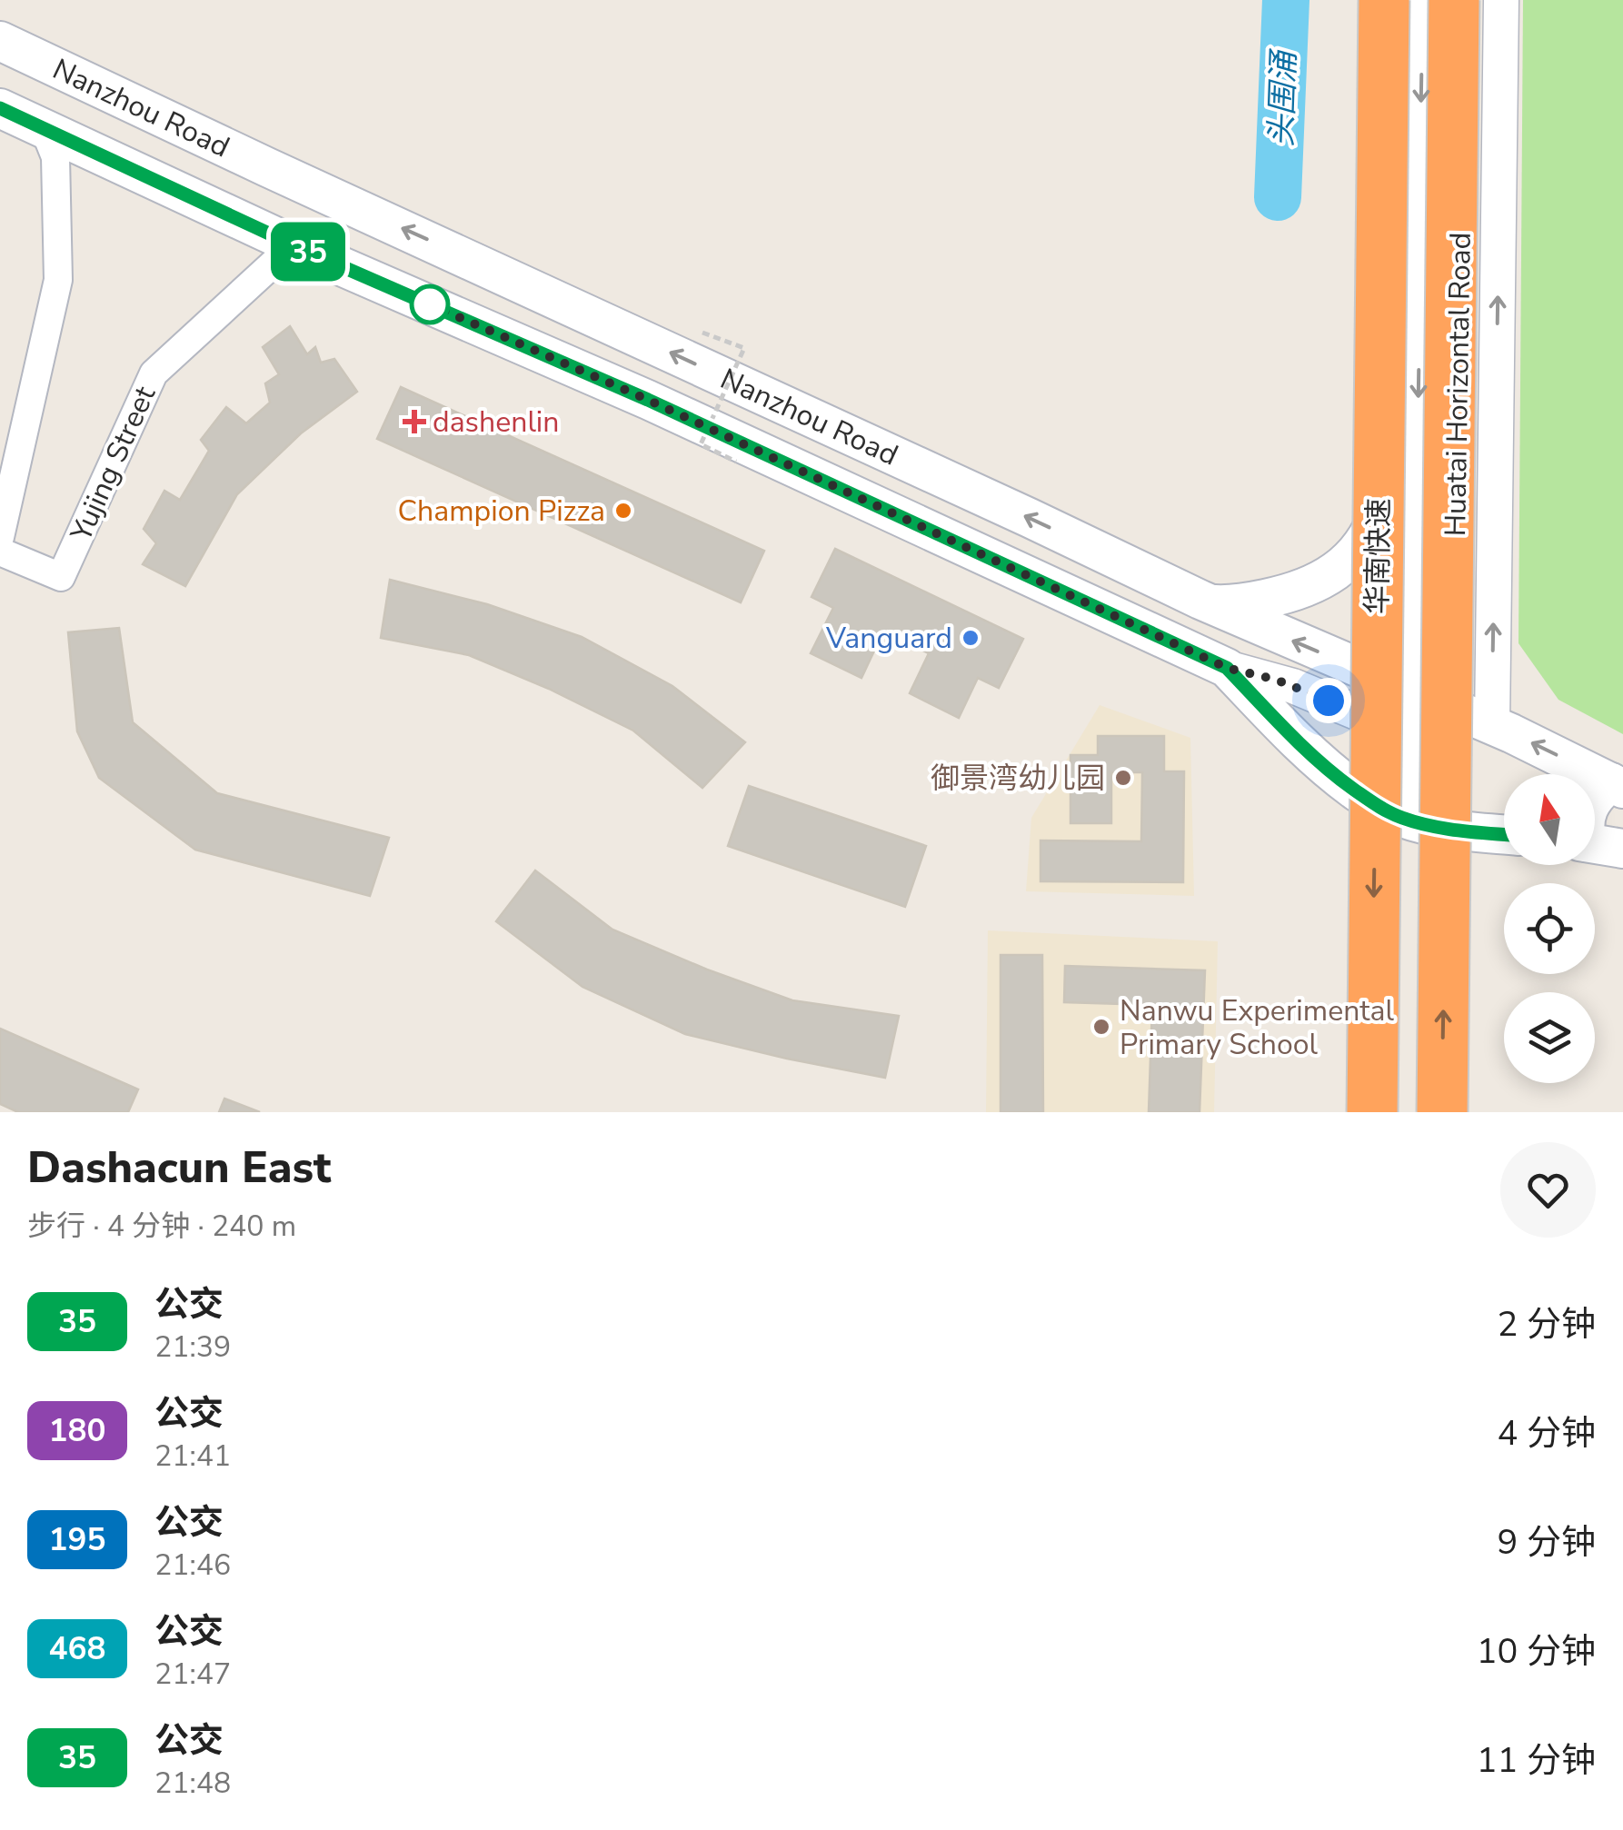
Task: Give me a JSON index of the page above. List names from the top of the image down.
{
  "streets": {
    "highway": ["华南快速"],
    "main road": ["Nanzhou Road"],
    "street": ["Huatai Horizontal Road", "Yujing Street"]
  },
  "crossings": [
    ["Nanzhou Road", "Huatai Horizontal Road"],
    ["Nanzhou Road", "Yujing Street"],
    ["Huatai Horizontal Road", "华南快速"]
  ],
  "water": ["头围涌"],
  "places": {
    "health": ["dashenlin"],
    "other": [
      "Champion Pizza",
      "Vanguard",
      "御景湾幼儿园",
      "Nanwu Experimental Primary School"
    ]
  },
  "lines": ["bus line 35"],
  "north": "top",
  "page": {
    "on_map": "35",
    "heading": ["Dashacun East", "步行 · 4 分钟 · 240 m"],
    "list": [
      {
        "mark": "35",
        "name": "公交",
        "note": "21:39",
        "value": "2 分钟"
      },
      {
        "mark": "180",
        "name": "公交",
        "note": "21:41",
        "value": "4 分钟"
      },
      {
        "mark": "195",
        "name": "公交",
        "note": "21:46",
        "value": "9 分钟"
      },
      {
        "mark": "468",
        "name": "公交",
        "note": "21:47",
        "value": "10 分钟"
      },
      {
        "mark": "35",
        "name": "公交",
        "note": "21:48",
        "value": "11 分钟"
      }
    ]
  }
}
